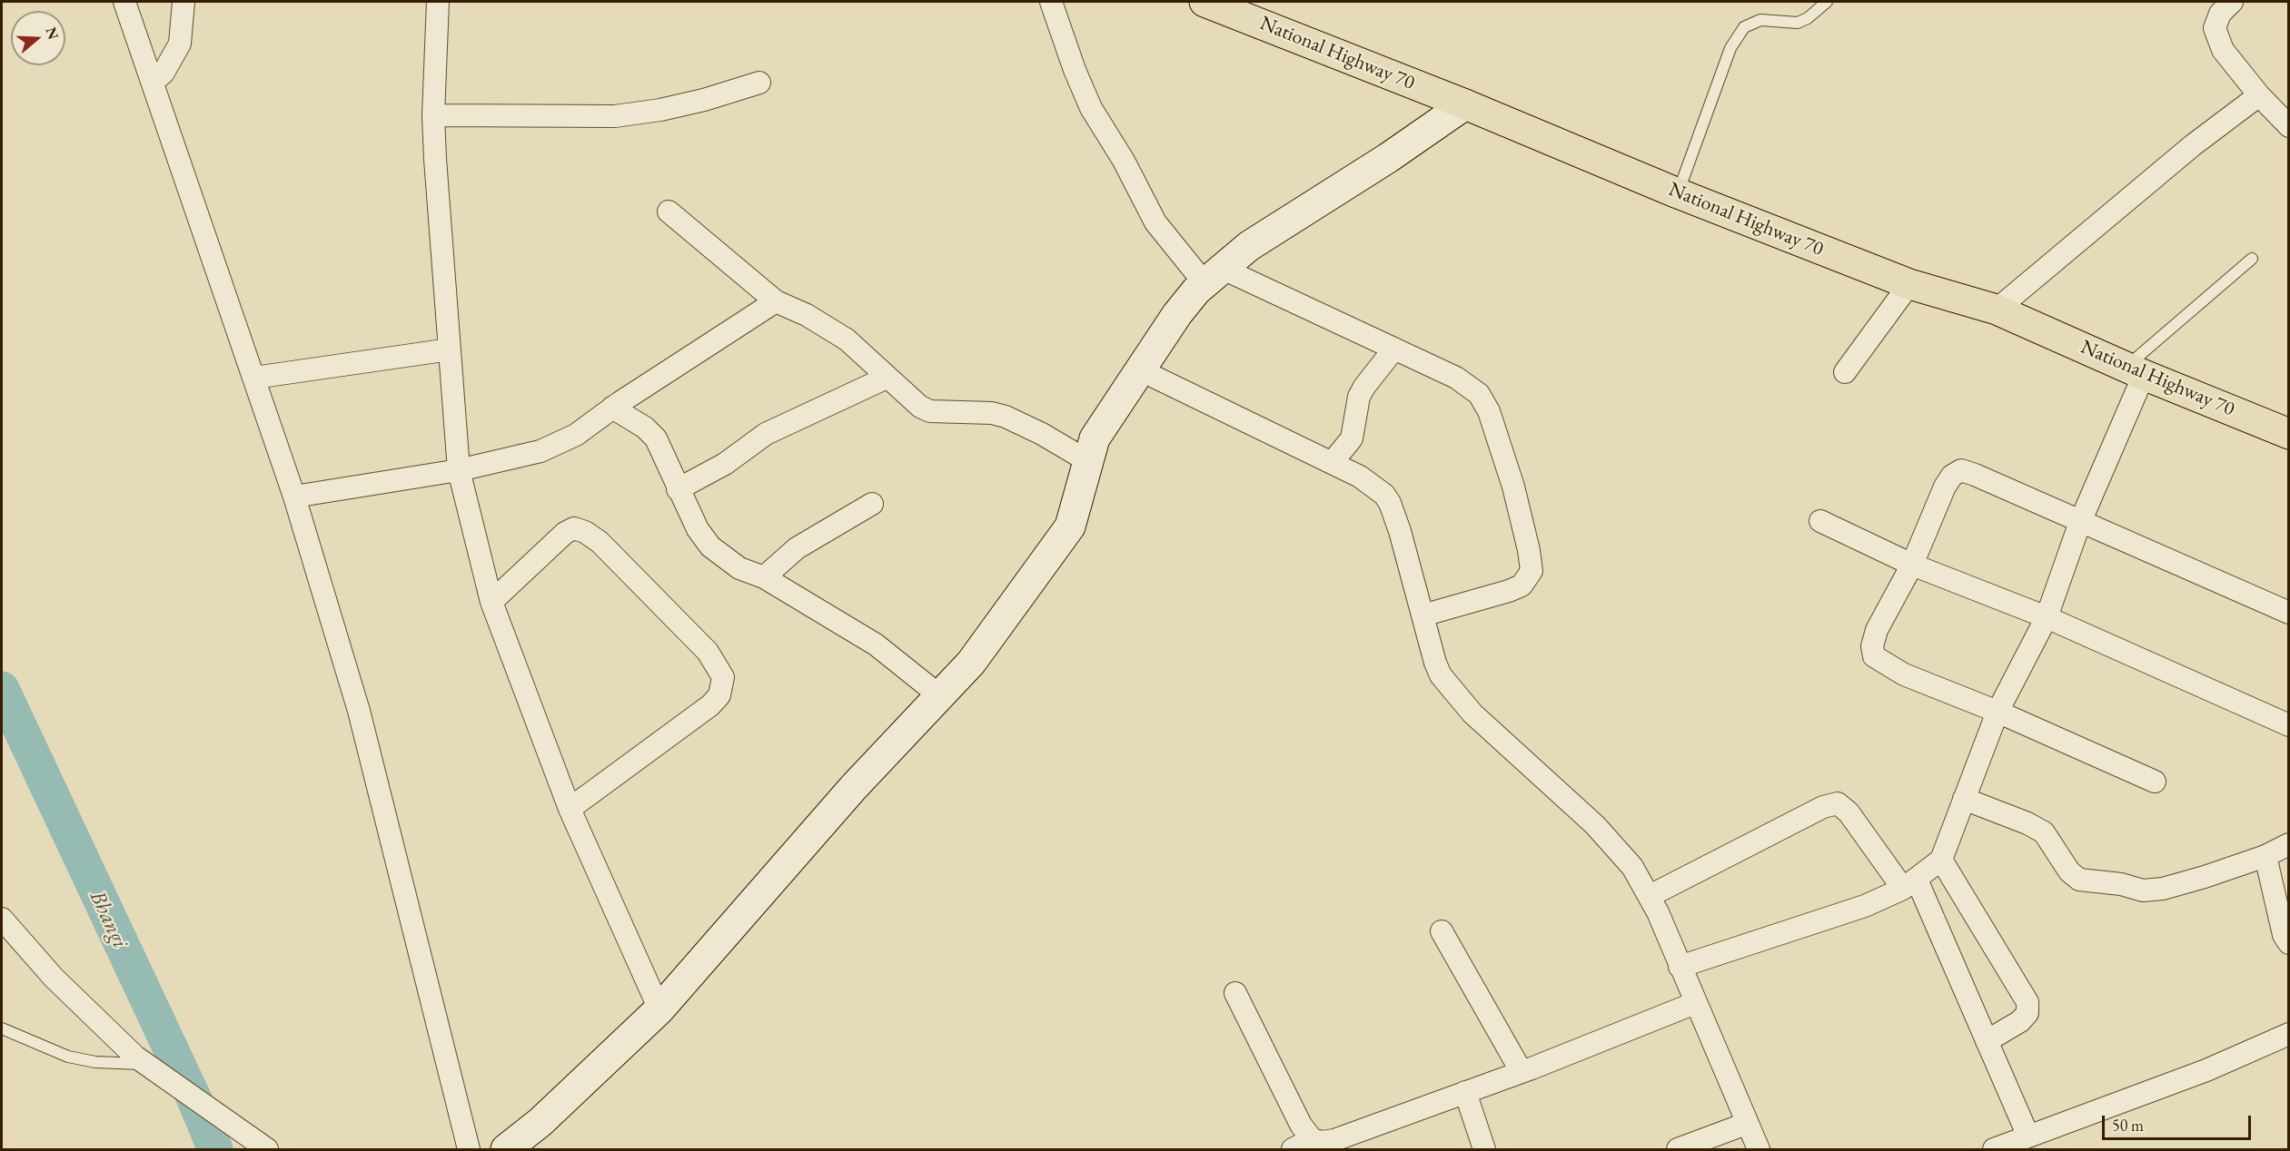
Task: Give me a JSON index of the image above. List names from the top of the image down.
{
  "streets": {
    "main road": ["National Highway 70"]
  },
  "water": ["Bhangi"],
  "scale_bar": "50 m",
  "north": "right"
}
